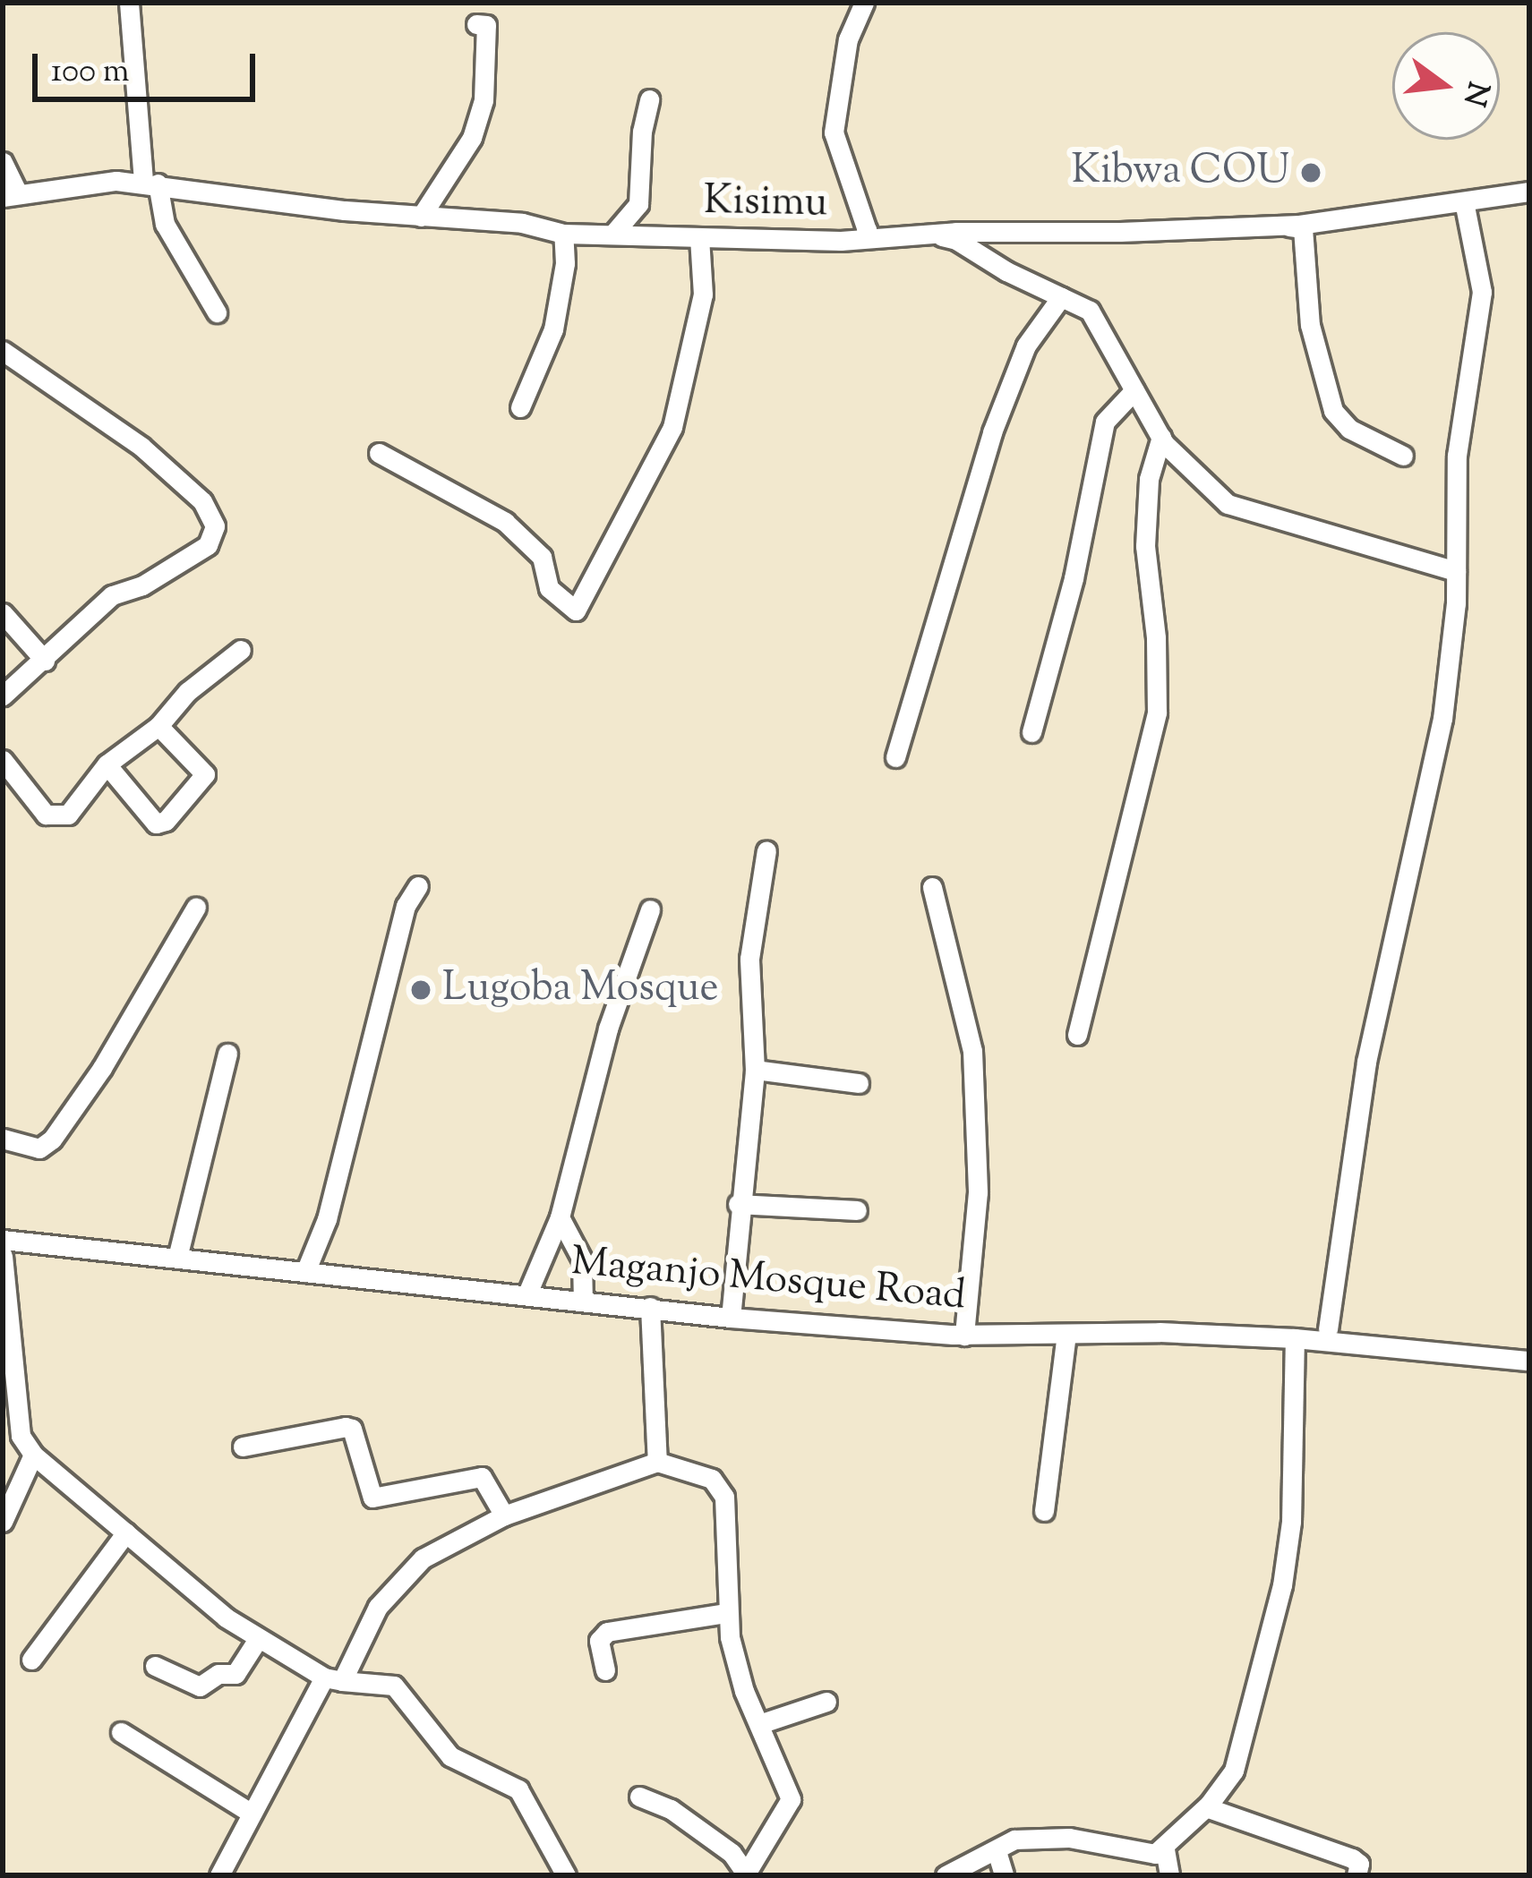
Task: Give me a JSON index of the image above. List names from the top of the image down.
{
  "streets": {
    "street": ["Kisimu", "Maganjo Mosque Road"]
  },
  "places": ["Kibwa COU", "Lugoba Mosque"],
  "scale_bar": "100 m",
  "north": "right"
}
